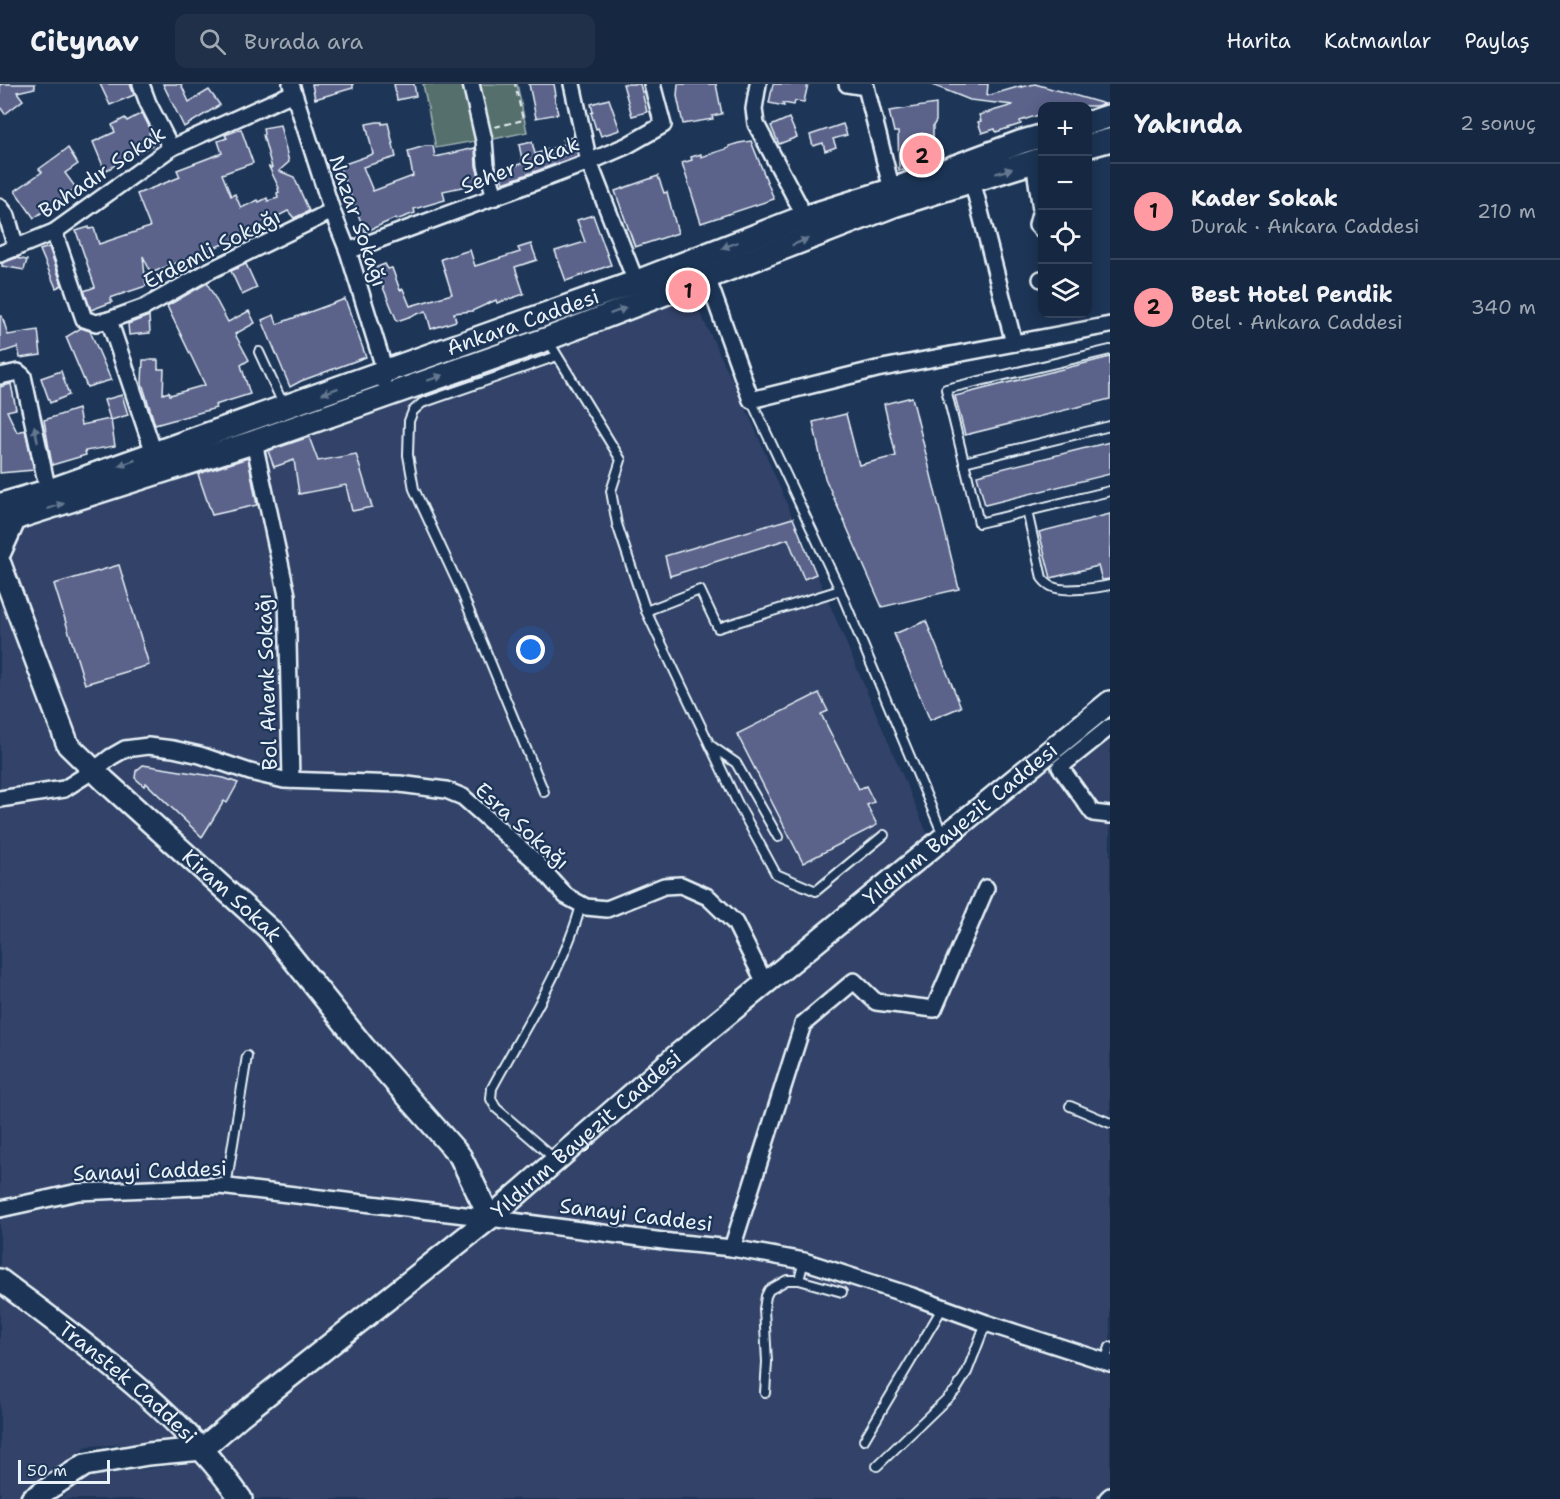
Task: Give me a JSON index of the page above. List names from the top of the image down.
{
  "streets": {
    "main road": ["Ankara Caddesi"],
    "street": [
      "Seher Sokak",
      "Bahadır Sokak",
      "Nazar Sokağı",
      "Erdemli Sokağı",
      "Bol Ahenk Sokağı",
      "Yıldırım Bayezit Caddesi",
      "Esra Sokağı",
      "Kiram Sokak",
      "Sanayi Caddesi",
      "Transtek Caddesi"
    ]
  },
  "crossings": [
    ["Seher Sokak", "Nazar Sokağı"],
    ["Bahadır Sokak", "Nazar Sokağı"],
    ["Nazar Sokağı", "Erdemli Sokağı"],
    ["Nazar Sokağı", "Ankara Caddesi"],
    ["Ankara Caddesi", "Bol Ahenk Sokağı"],
    ["Bol Ahenk Sokağı", "Esra Sokağı"],
    ["Yıldırım Bayezit Caddesi", "Kiram Sokak"],
    ["Yıldırım Bayezit Caddesi", "Sanayi Caddesi"],
    ["Yıldırım Bayezit Caddesi", "Transtek Caddesi"],
    ["Esra Sokağı", "Kiram Sokak"],
    ["Kiram Sokak", "Sanayi Caddesi"]
  ],
  "scale_bar": "50 m",
  "page": {
    "header": "Citynav",
    "search": "Burada ara",
    "nav": ["Harita", "Katmanlar", "Paylaş"],
    "heading": ["Yakında", "2 sonuç"],
    "map_buttons": ["+", "−"],
    "pins": ["2", "1"],
    "list": [
      {
        "mark": "1",
        "name": "Kader Sokak",
        "note": "Durak · Ankara Caddesi",
        "value": "210 m"
      },
      {
        "mark": "2",
        "name": "Best Hotel Pendik",
        "note": "Otel · Ankara Caddesi",
        "value": "340 m"
      }
    ],
    "scale": "50 m"
  }
}
